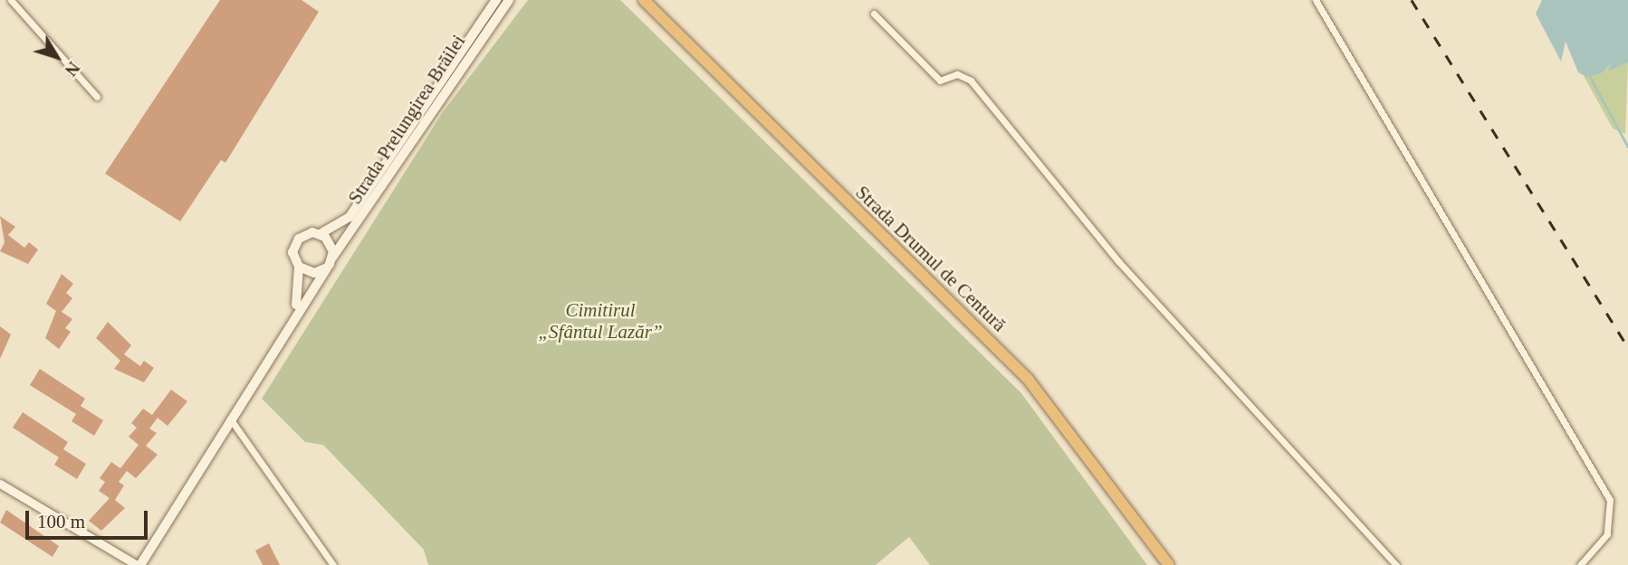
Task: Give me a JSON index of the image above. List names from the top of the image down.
{
  "streets": {
    "highway": ["Strada Drumul de Centură"],
    "main road": ["Strada Prelungirea Brăilei"]
  },
  "parks": ["Cimitirul „Sfântul Lazăr”"],
  "scale_bar": "100 m",
  "north": "bottom right"
}
